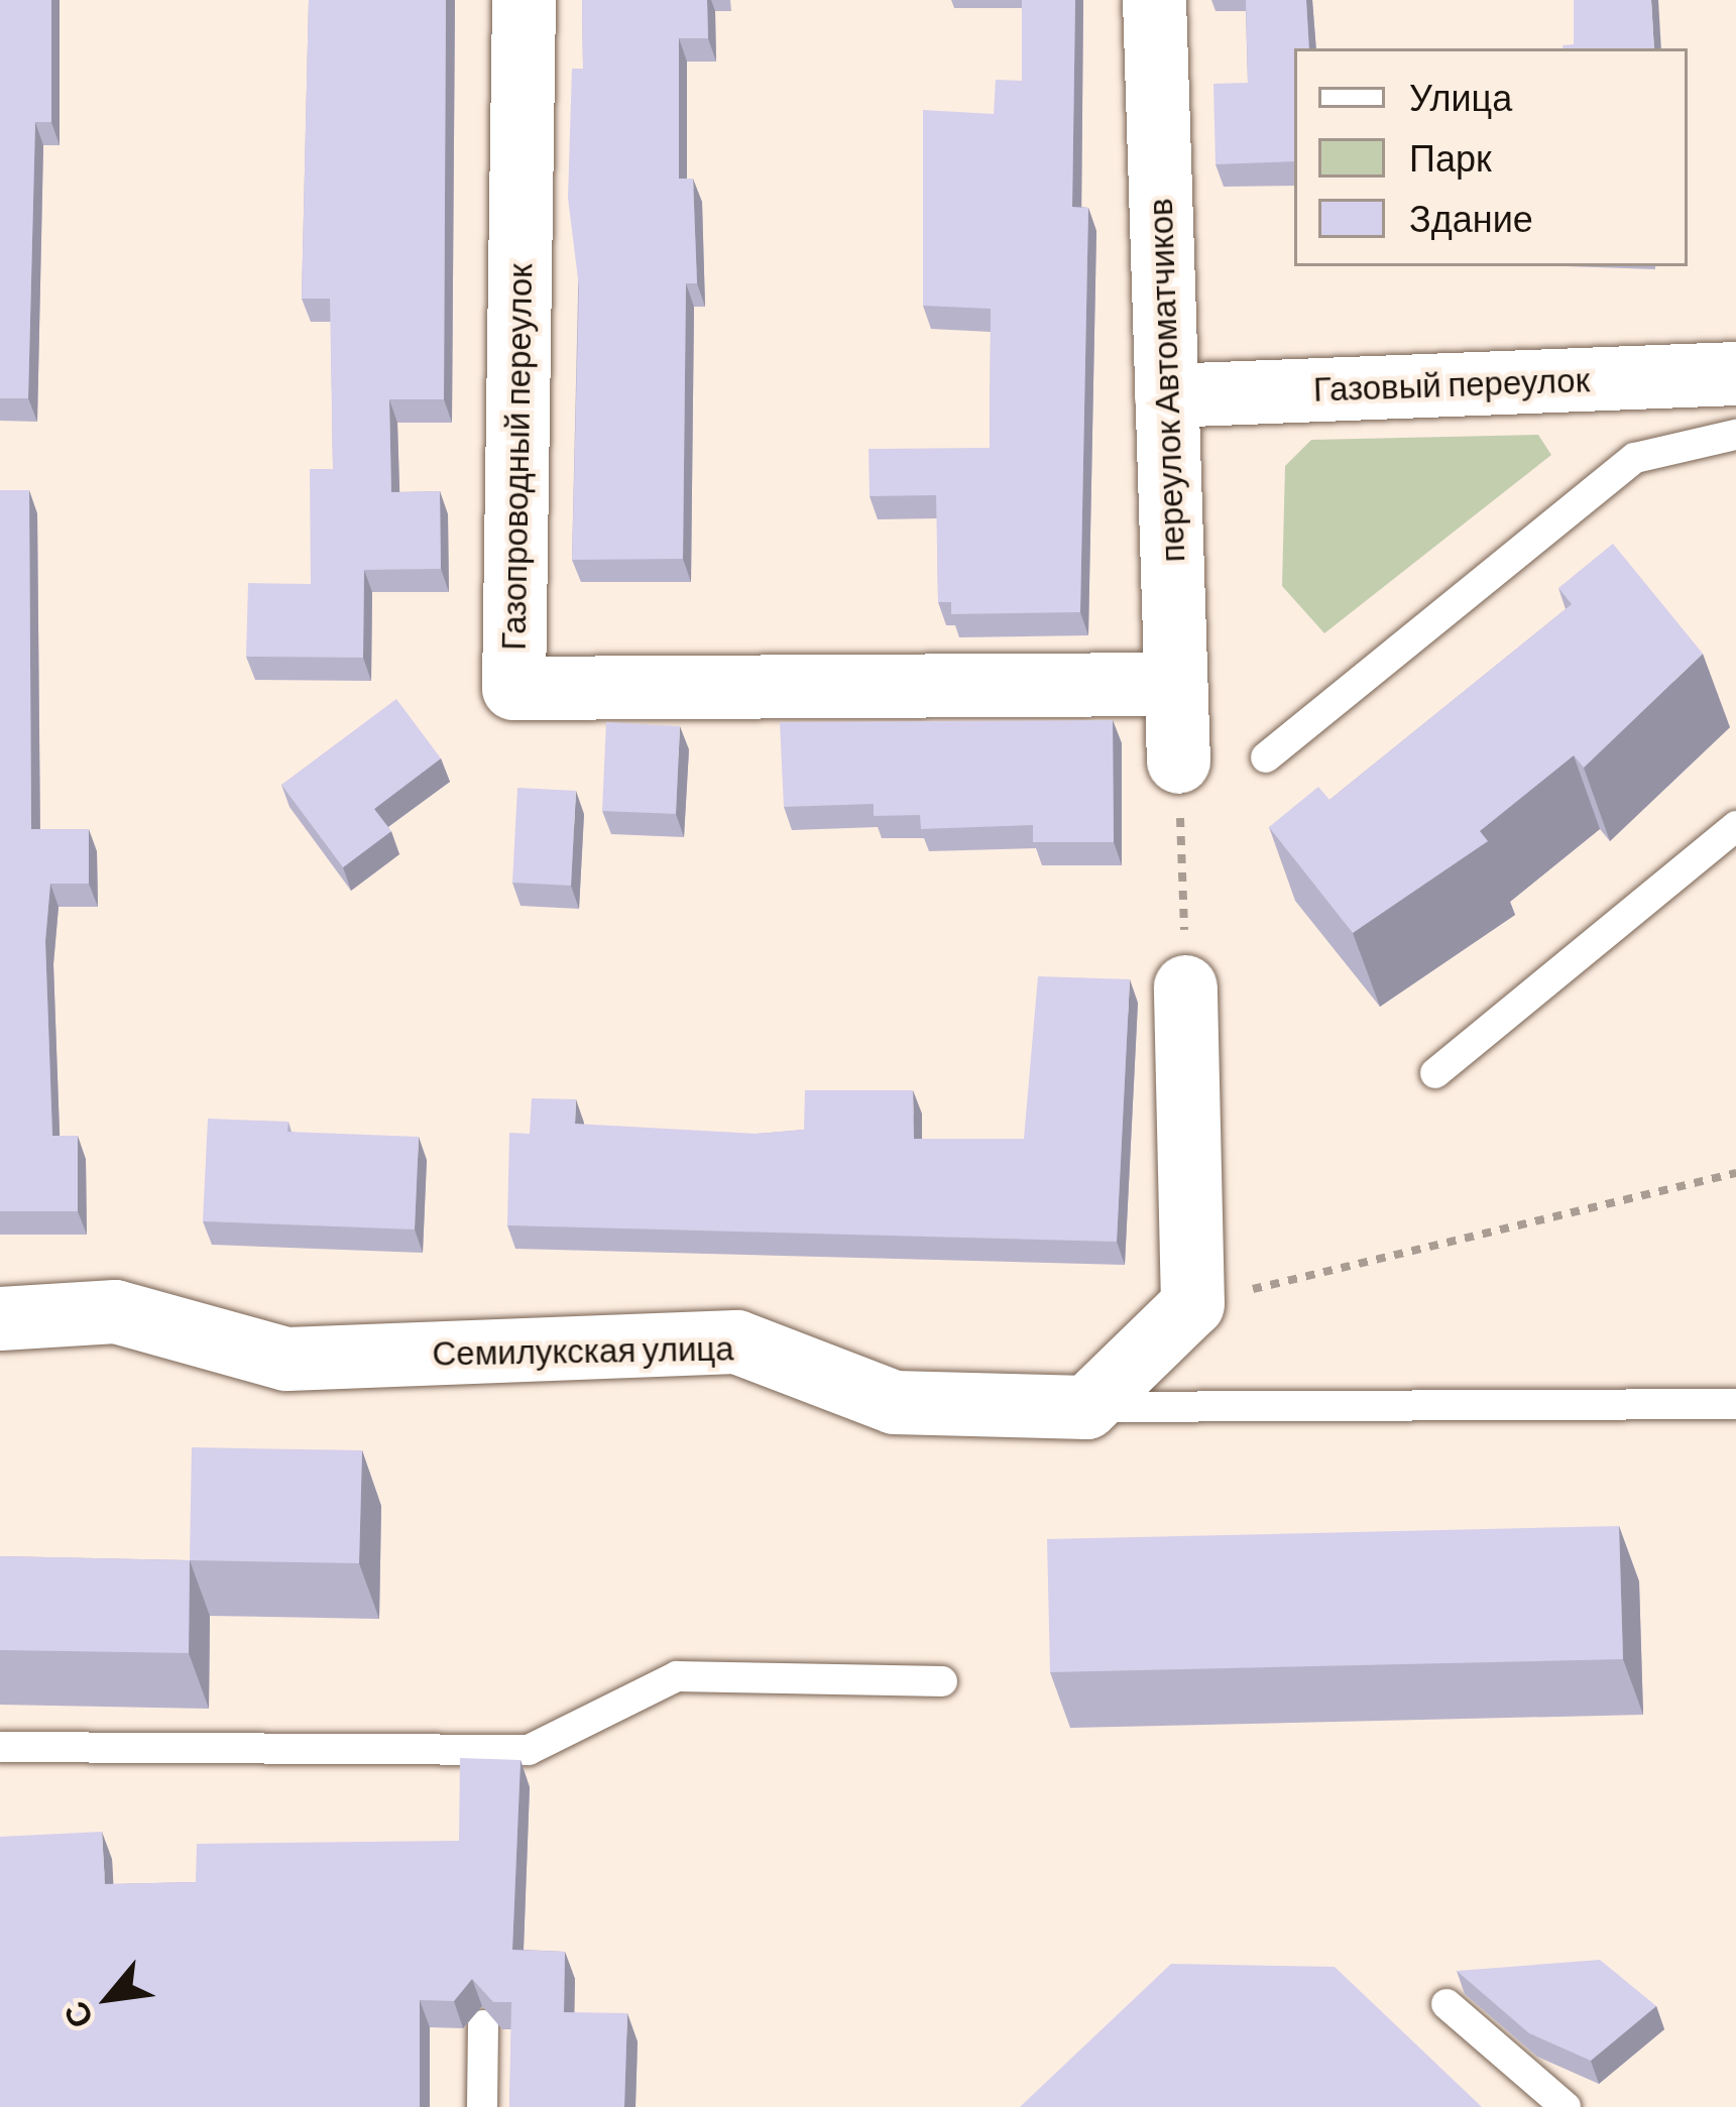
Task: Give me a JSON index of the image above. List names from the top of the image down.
{
  "streets": {
    "street": [
      "переулок Автоматчиков",
      "Газовый переулок",
      "Газопроводный переулок",
      "Семилукская улица"
    ]
  },
  "crossings": [
    ["переулок Автоматчиков", "Газовый переулок"],
    ["переулок Автоматчиков", "Газопроводный переулок"]
  ],
  "legend": ["Улица", "Парк", "Здание"],
  "north": "bottom left"
}
